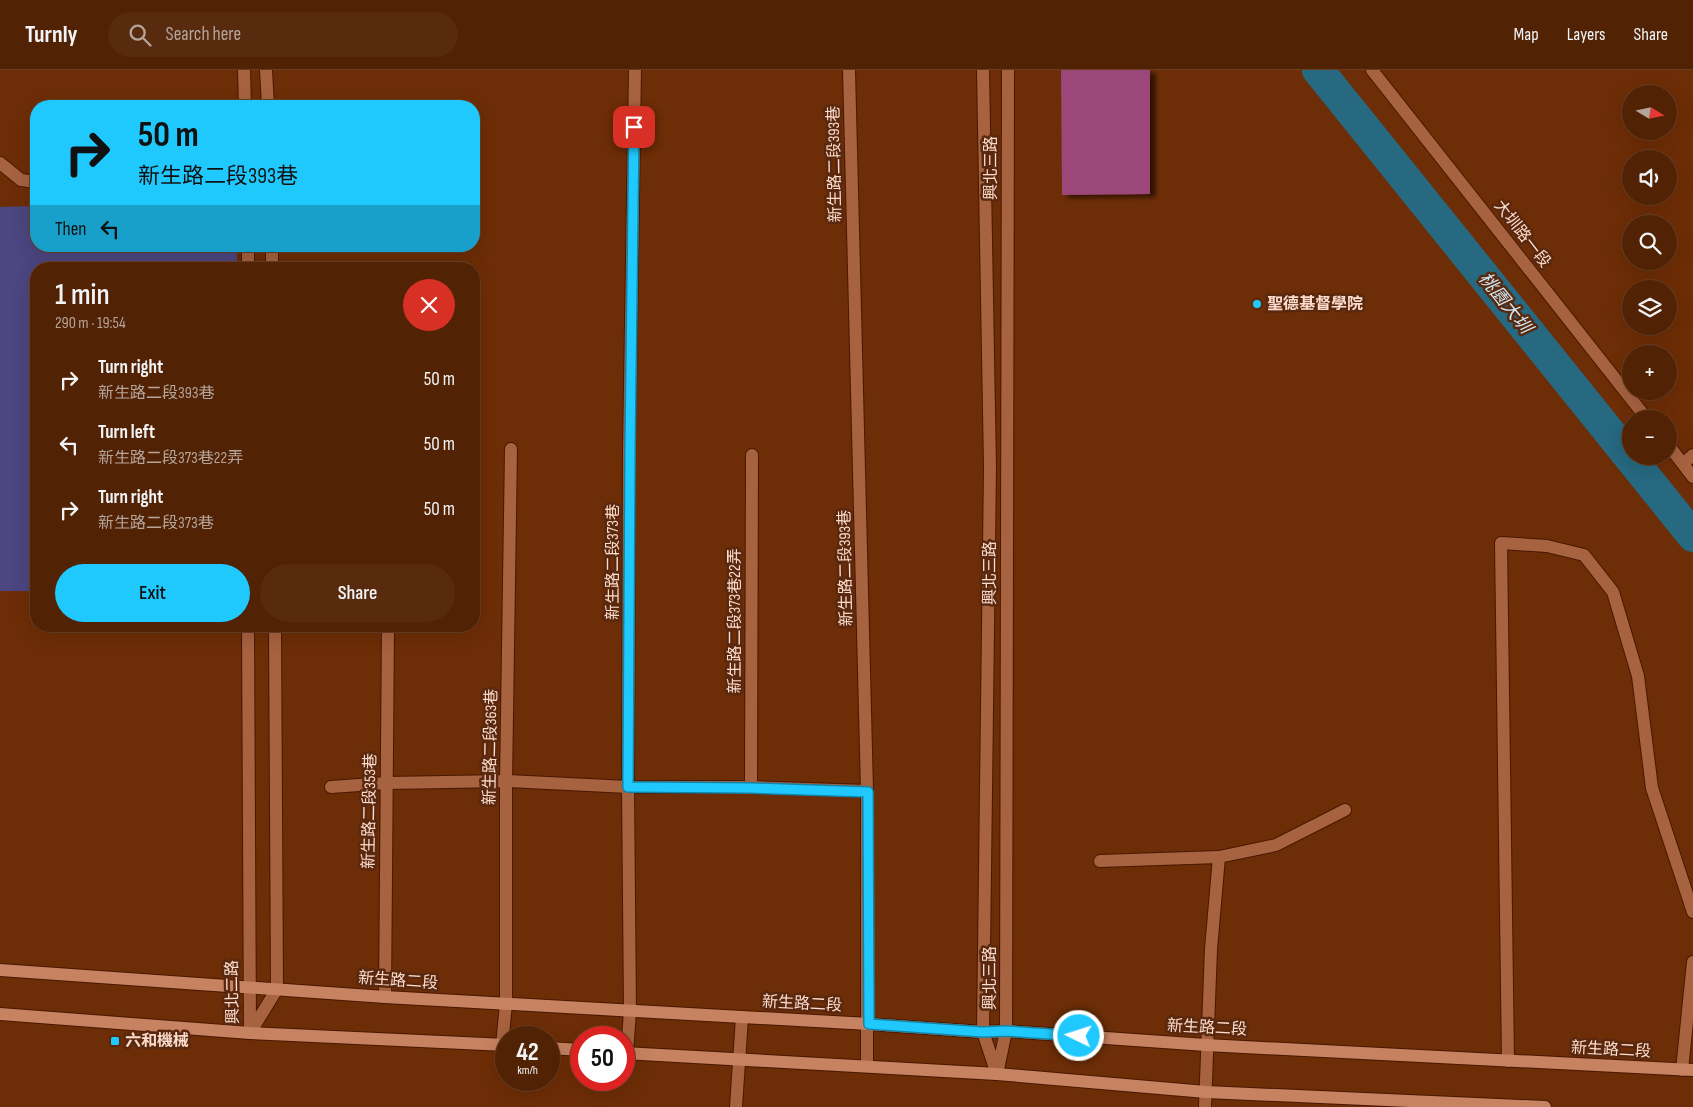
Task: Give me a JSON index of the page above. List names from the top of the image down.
{
  "streets": {
    "main road": ["新生路二段"],
    "street": [
      "新生路二段393巷",
      "興北三路",
      "大圳路一段",
      "新生路二段373巷",
      "新生路二段373巷22弄",
      "新生路二段363巷",
      "新生路二段353巷",
      "興北二路"
    ]
  },
  "crossings": [
    ["新生路二段393巷", "新生路二段"],
    ["興北三路", "新生路二段"],
    ["新生路二段373巷", "新生路二段"],
    ["新生路二段363巷", "新生路二段"],
    ["新生路二段353巷", "新生路二段"],
    ["新生路二段", "興北二路"]
  ],
  "water": ["桃園大圳"],
  "places": {
    "other": ["聖德基督學院"],
    "transit": ["六和機械"]
  },
  "north": "right",
  "page": {
    "header": "Turnly",
    "search": "Search here",
    "nav": ["Map", "Layers", "Share"],
    "map_buttons": ["+", "−"],
    "turn": ["50 m", "新生路二段393巷"],
    "then": "Then",
    "heading": ["1 min", "290 m · 19:54"],
    "list": [
      {
        "name": "Turn right",
        "note": "新生路二段393巷",
        "value": "50 m"
      },
      {
        "name": "Turn left",
        "note": "新生路二段373巷22弄",
        "value": "50 m"
      },
      {
        "name": "Turn right",
        "note": "新生路二段373巷",
        "value": "50 m"
      }
    ],
    "buttons": ["Exit", "Share"],
    "speed": "42 km/h",
    "limit": "50"
  }
}
